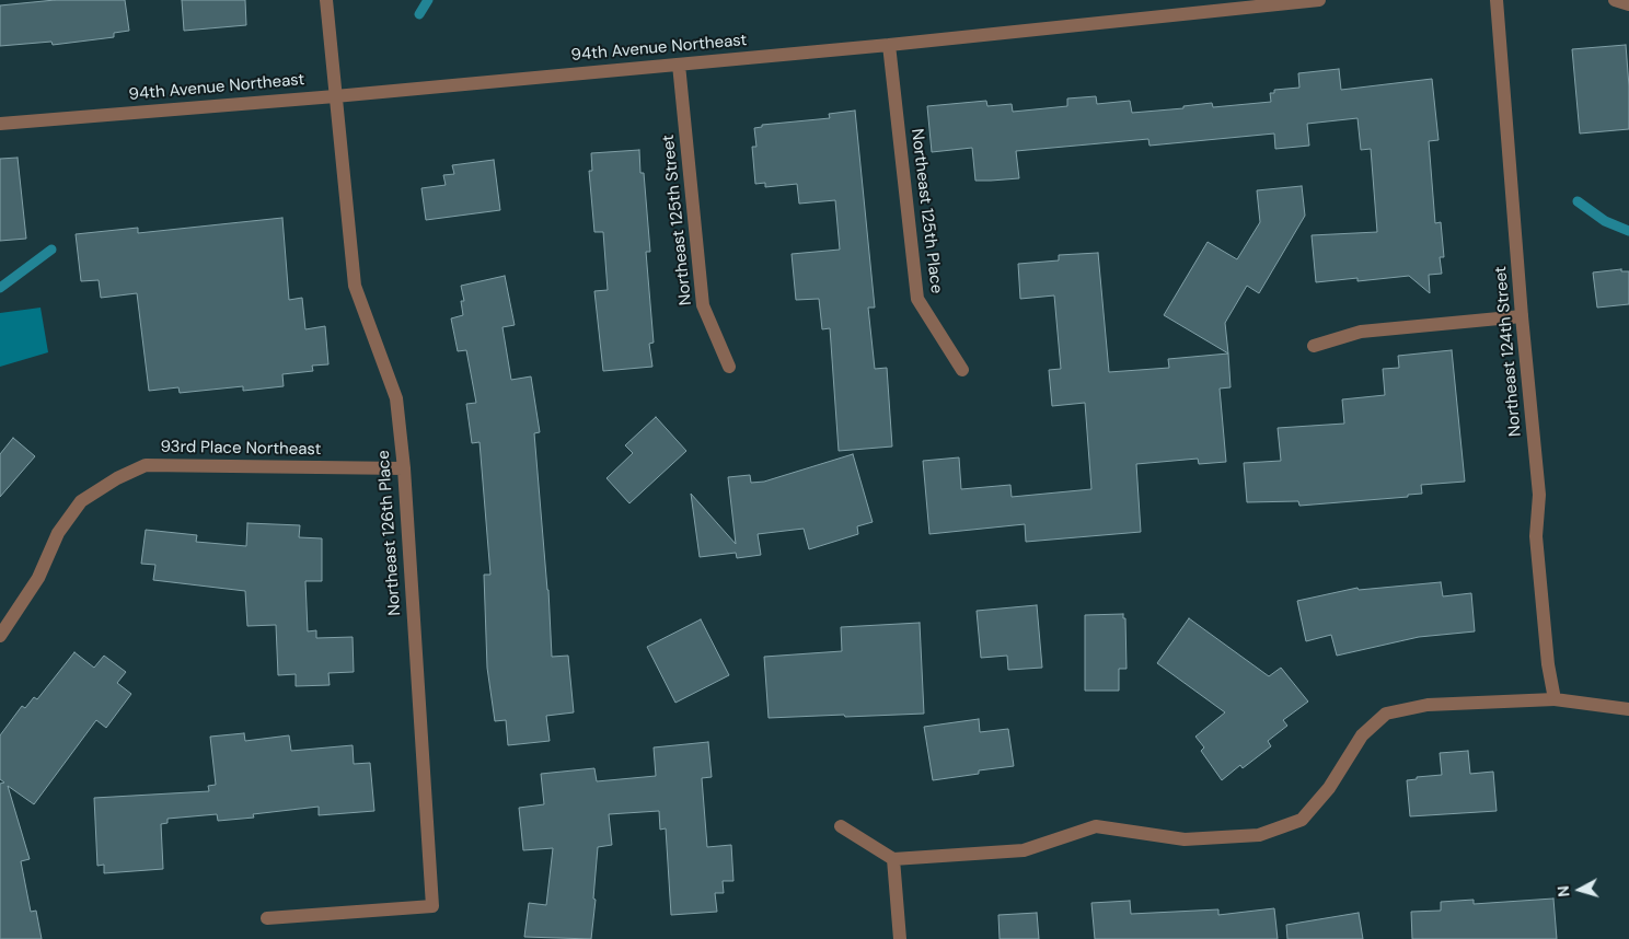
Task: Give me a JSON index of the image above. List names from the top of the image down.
{
  "streets": {
    "street": [
      "94th Avenue Northeast",
      "Northeast 125th Place",
      "Northeast 125th Street",
      "Northeast 124th Street",
      "93rd Place Northeast",
      "Northeast 126th Place"
    ]
  },
  "crossings": [
    ["94th Avenue Northeast", "Northeast 125th Place"],
    ["94th Avenue Northeast", "Northeast 125th Street"],
    ["94th Avenue Northeast", "Northeast 126th Place"],
    ["93rd Place Northeast", "Northeast 126th Place"]
  ],
  "north": "left"
}
